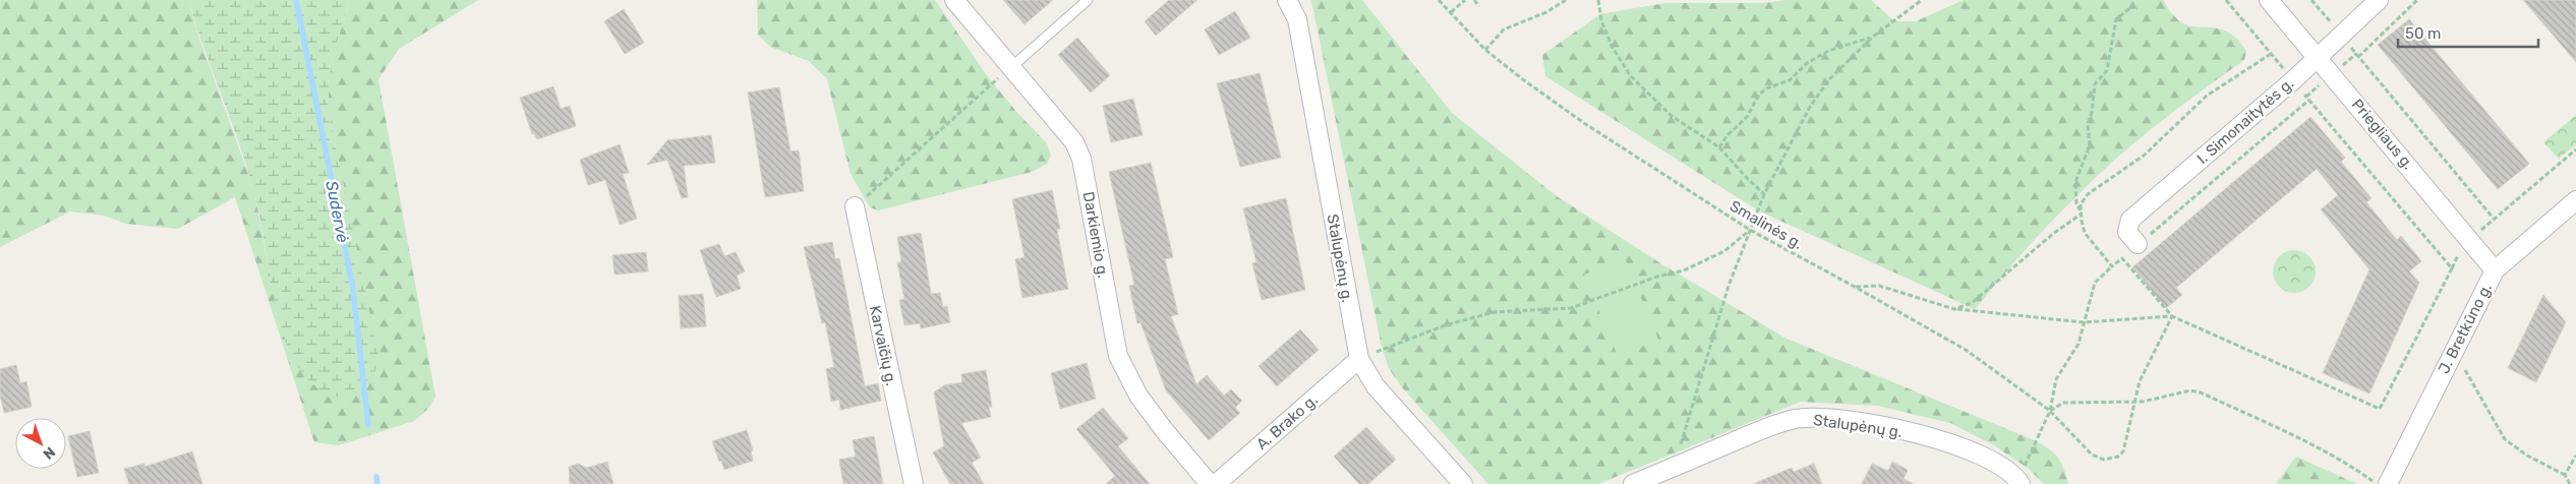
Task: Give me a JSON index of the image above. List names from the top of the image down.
{
  "streets": {
    "street": [
      "I. Simonaitytės g.",
      "Priegliaus g.",
      "Darkiemio g.",
      "Stalupėnų g.",
      "J. Bretkūno g.",
      "Karvaičių g.",
      "A. Brako g."
    ],
    "path": ["Smalinės g."]
  },
  "crossings": [
    ["I. Simonaitytės g.", "Priegliaus g."],
    ["Priegliaus g.", "J. Bretkūno g."],
    ["Stalupėnų g.", "A. Brako g."]
  ],
  "water": ["Sudervė"],
  "scale_bar": "50 m",
  "north": "bottom right"
}
